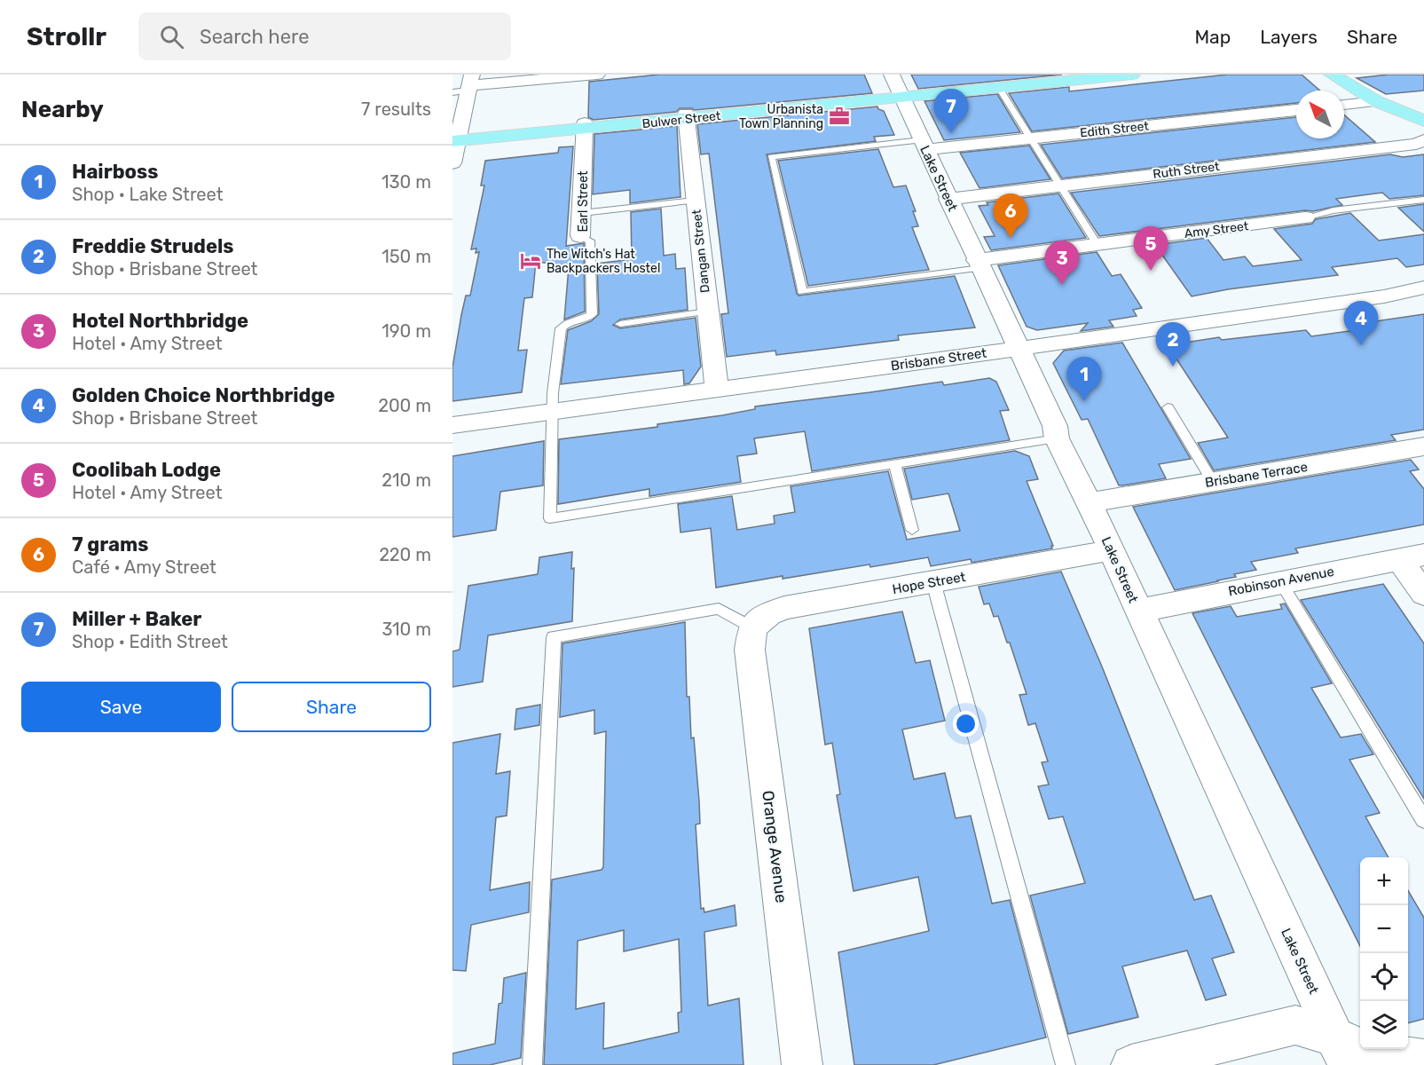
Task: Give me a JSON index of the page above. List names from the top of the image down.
{
  "streets": {
    "main road": ["Bulwer Street"],
    "street": [
      "Edith Street",
      "Ruth Street",
      "Lake Street",
      "Earl Street",
      "Amy Street",
      "Dangan Street",
      "Brisbane Street",
      "Brisbane Terrace",
      "Robinson Avenue",
      "Hope Street",
      "Orange Avenue"
    ]
  },
  "crossings": [
    ["Bulwer Street", "Lake Street"],
    ["Bulwer Street", "Earl Street"],
    ["Bulwer Street", "Dangan Street"],
    ["Edith Street", "Lake Street"],
    ["Ruth Street", "Lake Street"],
    ["Lake Street", "Amy Street"],
    ["Lake Street", "Brisbane Street"],
    ["Lake Street", "Brisbane Terrace"],
    ["Lake Street", "Robinson Avenue"],
    ["Lake Street", "Hope Street"],
    ["Earl Street", "Brisbane Street"],
    ["Dangan Street", "Brisbane Street"],
    ["Hope Street", "Orange Avenue"]
  ],
  "places": {
    "office": ["Urbanista Town Planning"],
    "hotel": ["The Witch's Hat Backpackers Hostel"]
  },
  "north": "top left",
  "page": {
    "header": "Strollr",
    "search": "Search here",
    "nav": ["Map", "Layers", "Share"],
    "heading": ["Nearby", "7 results"],
    "pins": [
      "7",
      "6",
      "5",
      "3",
      "4",
      "2",
      "1"
    ],
    "list": [
      {
        "mark": "1",
        "name": "Hairboss",
        "note": "Shop · Lake Street",
        "value": "130 m"
      },
      {
        "mark": "2",
        "name": "Freddie Strudels",
        "note": "Shop · Brisbane Street",
        "value": "150 m"
      },
      {
        "mark": "3",
        "name": "Hotel Northbridge",
        "note": "Hotel · Amy Street",
        "value": "190 m"
      },
      {
        "mark": "4",
        "name": "Golden Choice Northbridge",
        "note": "Shop · Brisbane Street",
        "value": "200 m"
      },
      {
        "mark": "5",
        "name": "Coolibah Lodge",
        "note": "Hotel · Amy Street",
        "value": "210 m"
      },
      {
        "mark": "6",
        "name": "7 grams",
        "note": "Café · Amy Street",
        "value": "220 m"
      },
      {
        "mark": "7",
        "name": "Miller + Baker",
        "note": "Shop · Edith Street",
        "value": "310 m"
      }
    ],
    "buttons": ["Save", "Share"],
    "map_buttons": ["+", "−"]
  }
}
